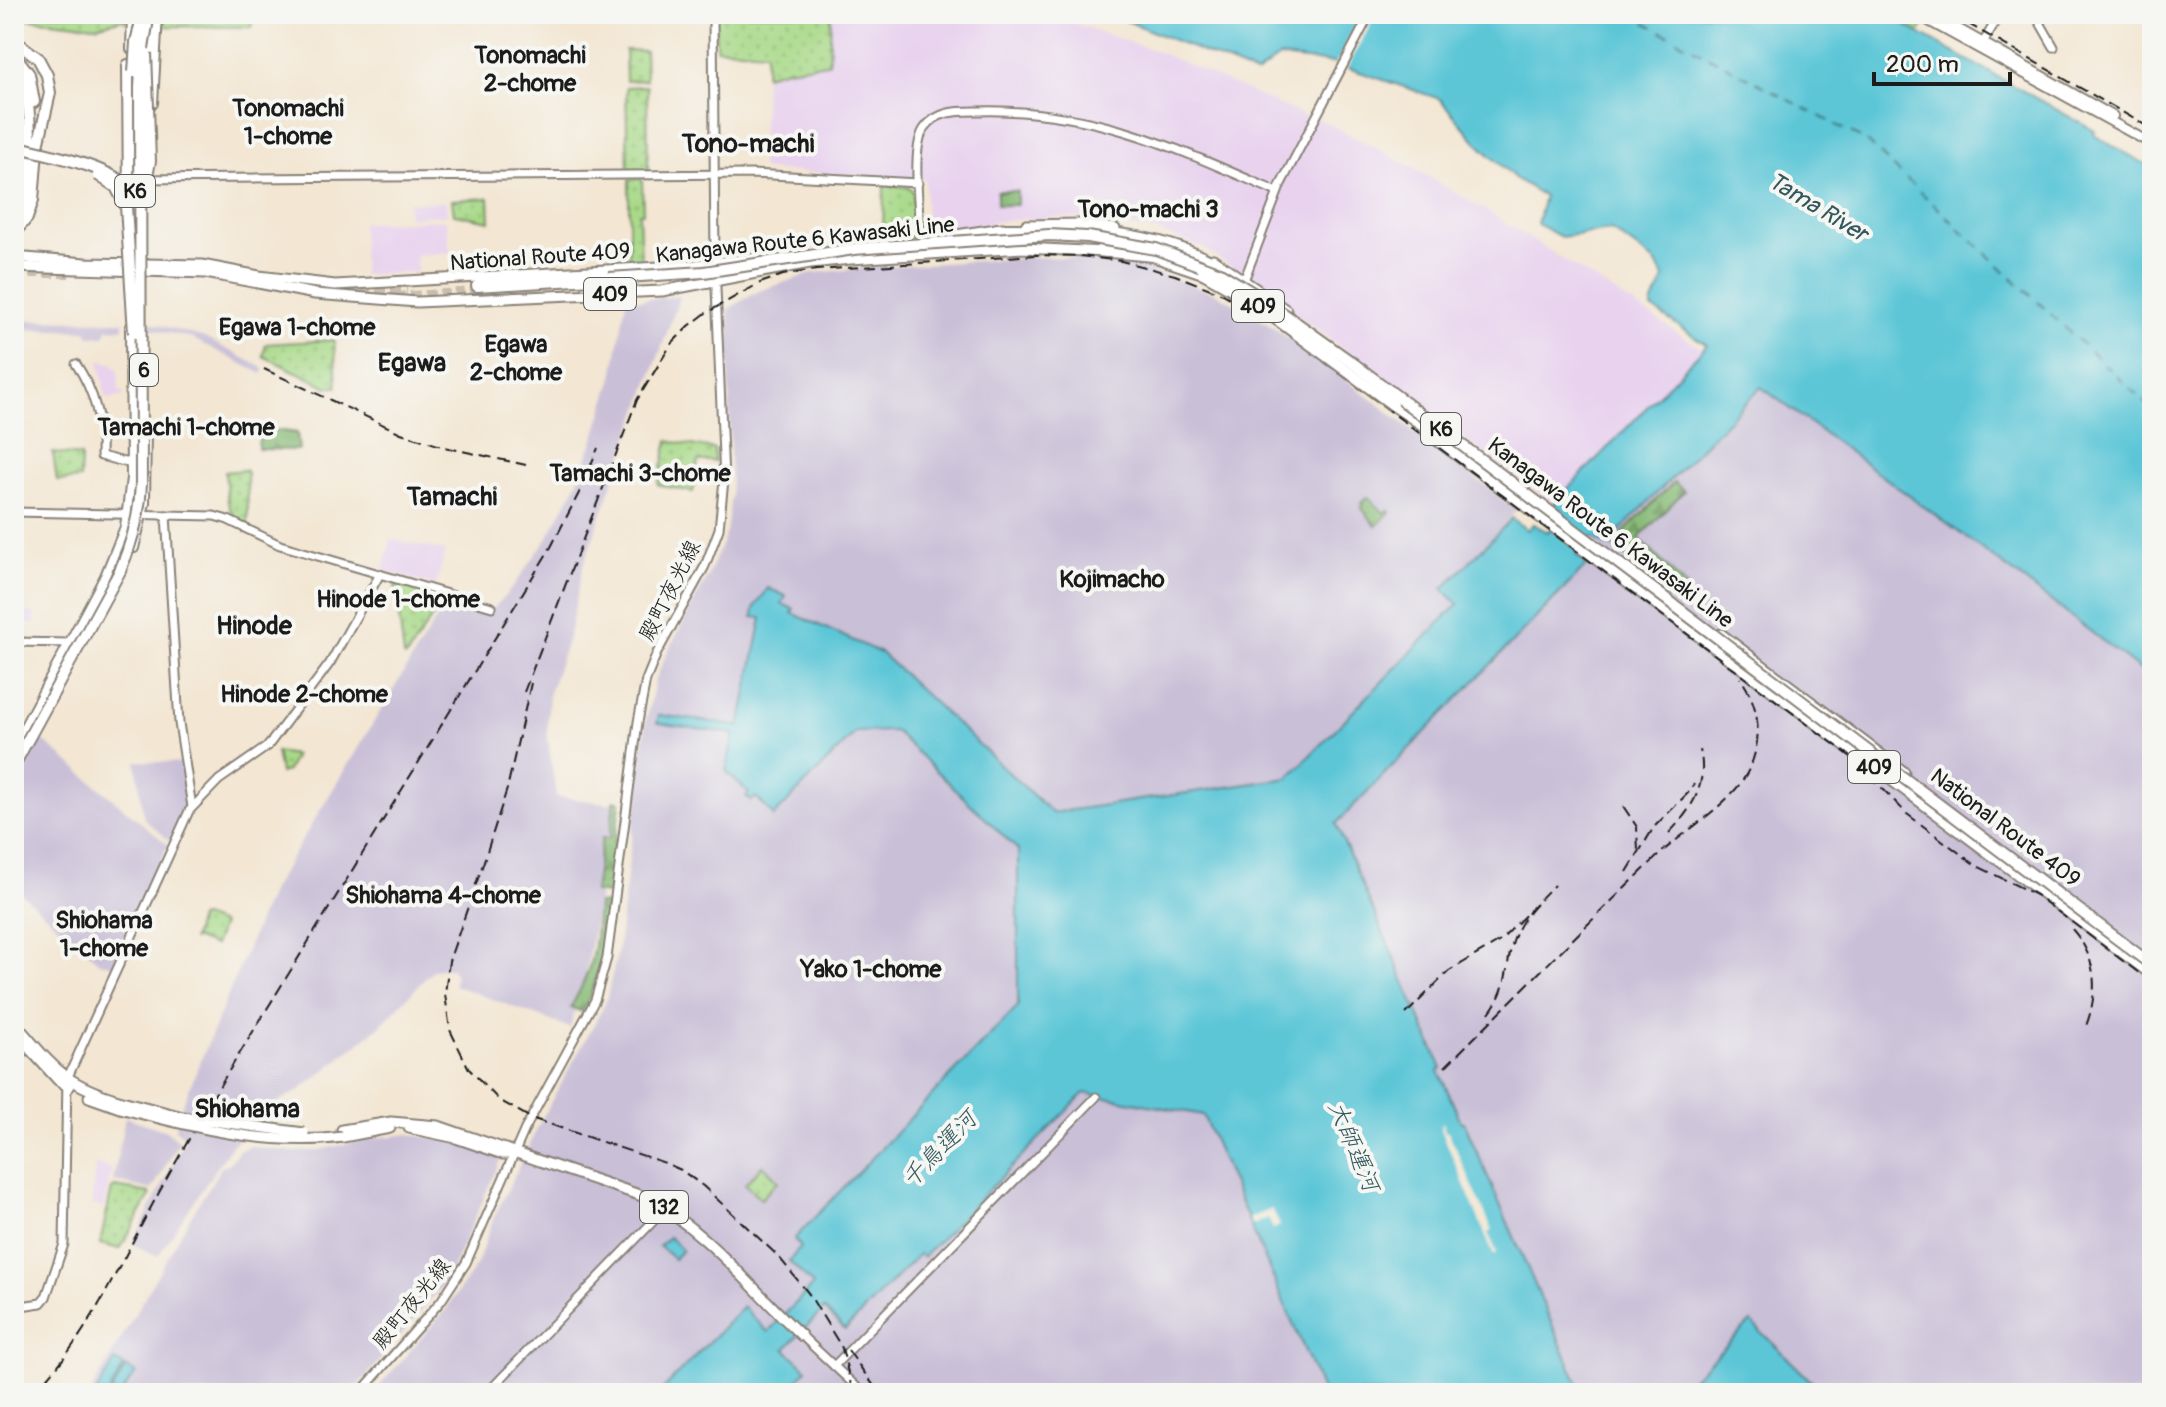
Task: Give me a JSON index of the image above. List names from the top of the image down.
{
  "streets": {
    "highway": [
      "K6",
      "Kanagawa Route 6 Kawasaki Line",
      "National Route 409",
      "409",
      "132"
    ],
    "main road": ["6"],
    "street": ["殿町夜光線"]
  },
  "crossings": [
    ["Kanagawa Route 6 Kawasaki Line", "National Route 409"],
    ["National Route 409", "409"],
    ["National Route 409", "6"],
    ["National Route 409", "殿町夜光線"],
    ["409", "6"],
    ["殿町夜光線", "132"]
  ],
  "districts": [
    "Tonomachi 2-chome",
    "Tonomachi 1-chome",
    "Tono-machi",
    "Tono-machi 3",
    "Egawa 1-chome",
    "Egawa 2-chome",
    "Egawa",
    "Tamachi 1-chome",
    "Tamachi 3-chome",
    "Tamachi",
    "Kojimacho",
    "Hinode 1-chome",
    "Hinode",
    "Hinode 2-chome",
    "Shiohama 4-chome",
    "Shiohama 1-chome",
    "Yako 1-chome",
    "Shiohama"
  ],
  "water": ["Tama River", "大師運河", "千鳥運河"],
  "scale_bar": "200 m"
}
